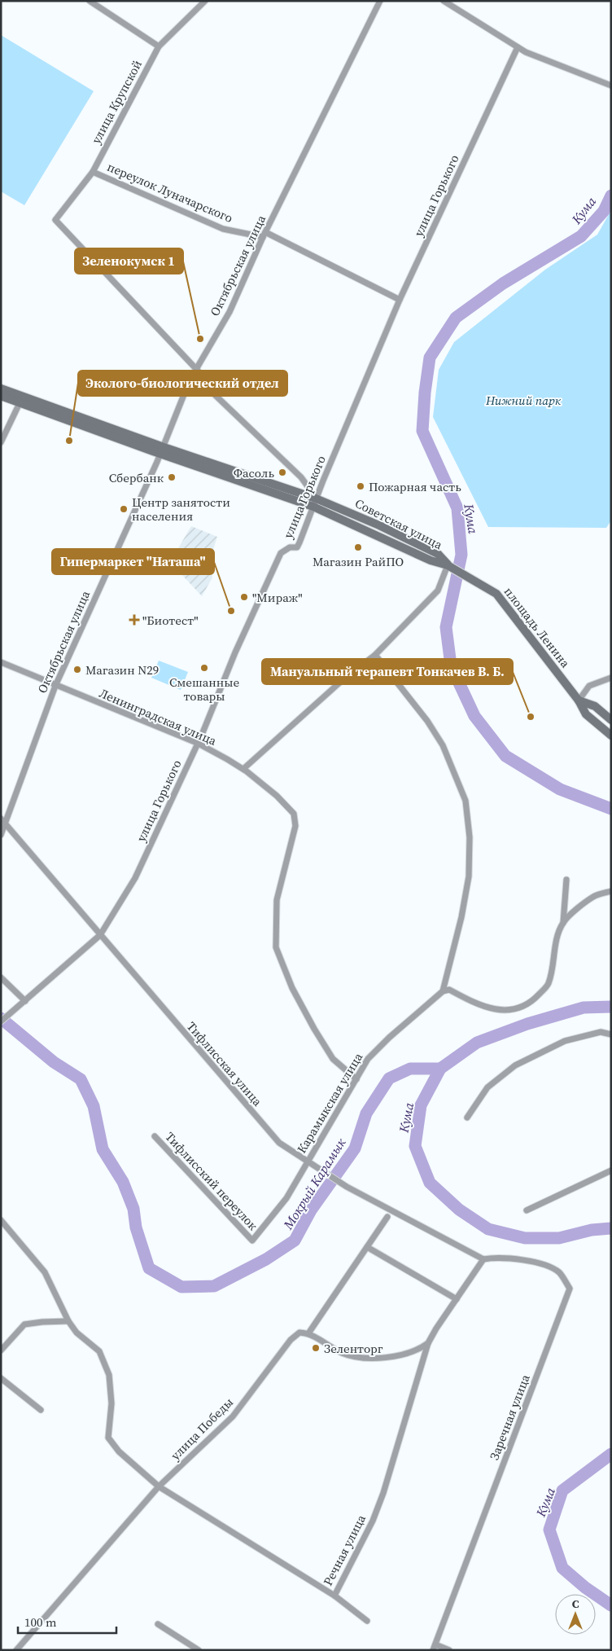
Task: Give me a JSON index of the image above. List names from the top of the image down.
{
  "streets": {
    "street": [
      "улица Крупской",
      "переулок Луначарского",
      "улица Горького",
      "Октябрьская улица",
      "Советская улица",
      "площадь Ленина",
      "Ленинградская улица",
      "Тифлисская улица",
      "Карамыкская улица",
      "Тифлисский переулок",
      "Заречная улица",
      "улица Победы",
      "Речная улица"
    ]
  },
  "crossings": [
    ["улица Крупской", "переулок Луначарского"],
    ["улица Крупской", "Октябрьская улица"],
    ["переулок Луначарского", "улица Горького"],
    ["переулок Луначарского", "Октябрьская улица"],
    ["улица Горького", "Советская улица"],
    ["улица Горького", "Ленинградская улица"],
    ["улица Горького", "Тифлисская улица"],
    ["Октябрьская улица", "Советская улица"],
    ["Октябрьская улица", "Ленинградская улица"],
    ["Октябрьская улица", "Тифлисская улица"],
    ["Советская улица", "площадь Ленина"],
    ["Ленинградская улица", "Карамыкская улица"],
    ["Тифлисская улица", "Карамыкская улица"],
    ["Тифлисская улица", "Заречная улица"],
    ["Тифлисская улица", "Речная улица"],
    ["Карамыкская улица", "Тифлисский переулок"],
    ["Заречная улица", "Речная улица"],
    ["улица Победы", "Речная улица"]
  ],
  "water": ["Кума", "Мокрый Карамык"],
  "parks": ["Нижний парк"],
  "places": {
    "other": [
      "Зеленокумск 1",
      "Эколого-биологический отдел",
      "Фасоль",
      "Сбербанк",
      "Пожарная часть",
      "Центр занятости населения",
      "Магазин РайПО",
      "\"Мираж\"",
      "Гипермаркет \"Наташа\"",
      "Смешанные товары",
      "Магазин N29",
      "Мануальный терапевт Тонкачев В. Б.",
      "Зеленторг"
    ],
    "health": ["\"Биотест\""]
  },
  "scale_bar": "100 m",
  "north": "top"
}
